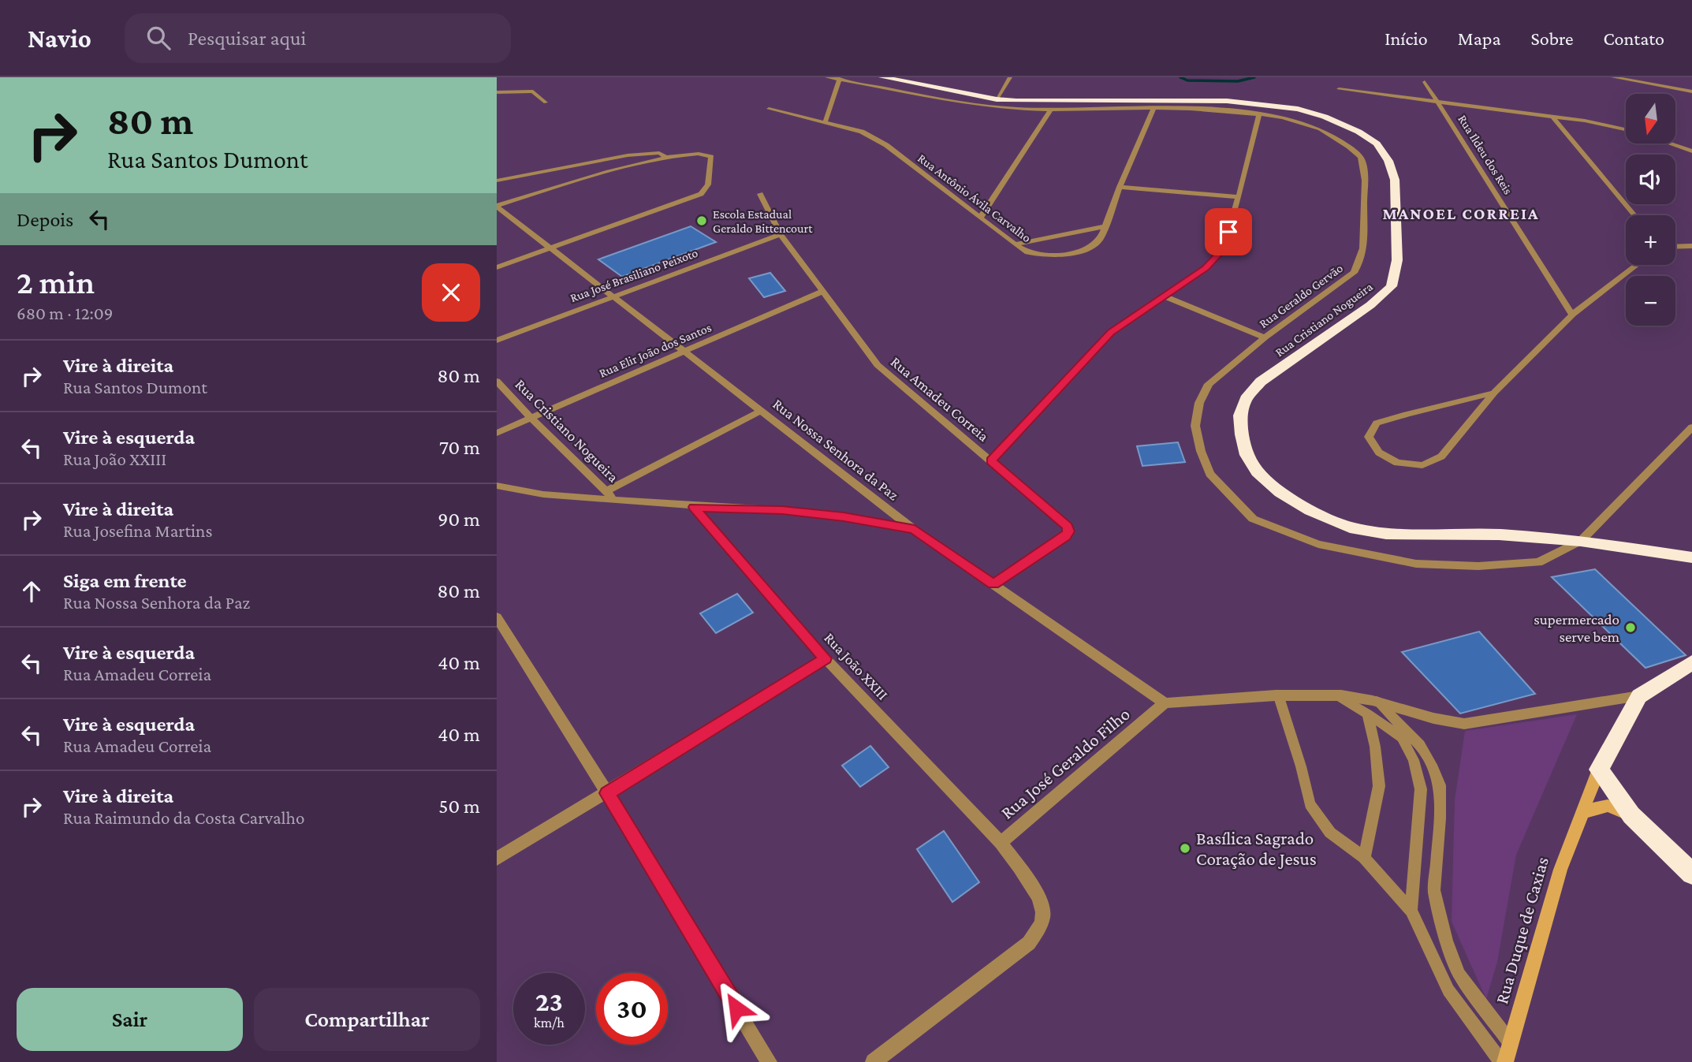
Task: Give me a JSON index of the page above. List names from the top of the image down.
{
  "streets": {
    "highway": ["Rua Cristiano Nogueira", "Rua Duque de Caxias"],
    "street": [
      "Rua Ildeu dos Reis",
      "Rua Antônio Ávila Carvalho",
      "Rua José Brasiliano Peixoto",
      "Rua Geraldo Gervão",
      "Rua Elir João dos Santos",
      "Rua Amadeu Correia",
      "Rua Nossa Senhora da Paz",
      "Rua João XXIII",
      "Rua José Geraldo Filho"
    ]
  },
  "crossings": [
    ["Rua Antônio Ávila Carvalho", "Rua Geraldo Gervão"],
    ["Rua José Brasiliano Peixoto", "Rua Amadeu Correia"],
    ["Rua José Brasiliano Peixoto", "Rua Nossa Senhora da Paz"],
    ["Rua Geraldo Gervão", "Rua Cristiano Nogueira"],
    ["Rua Cristiano Nogueira", "Rua Elir João dos Santos"],
    ["Rua Elir João dos Santos", "Rua Amadeu Correia"],
    ["Rua Elir João dos Santos", "Rua Nossa Senhora da Paz"],
    ["Rua Amadeu Correia", "Rua Nossa Senhora da Paz"],
    ["Rua Nossa Senhora da Paz", "Rua José Geraldo Filho"],
    ["Rua João XXIII", "Rua José Geraldo Filho"]
  ],
  "districts": ["MANOEL CORREIA"],
  "places": ["Escola Estadual Geraldo Bittencourt", "supermercado serve bem", "Basílica Sagrado Coração de Jesus"],
  "north": "bottom",
  "page": {
    "header": "Navio",
    "search": "Pesquisar aqui",
    "nav": [
      "Início",
      "Mapa",
      "Sobre",
      "Contato"
    ],
    "turn": ["80 m", "Rua Santos Dumont"],
    "map_buttons": ["+", "−"],
    "then": "Depois",
    "heading": ["2 min", "680 m · 12:09"],
    "list": [
      {
        "name": "Vire à direita",
        "note": "Rua Santos Dumont",
        "value": "80 m"
      },
      {
        "name": "Vire à esquerda",
        "note": "Rua João XXIII",
        "value": "70 m"
      },
      {
        "name": "Vire à direita",
        "note": "Rua Josefina Martins",
        "value": "90 m"
      },
      {
        "name": "Siga em frente",
        "note": "Rua Nossa Senhora da Paz",
        "value": "80 m"
      },
      {
        "name": "Vire à esquerda",
        "note": "Rua Amadeu Correia",
        "value": "40 m"
      },
      {
        "name": "Vire à esquerda",
        "note": "Rua Amadeu Correia",
        "value": "40 m"
      },
      {
        "name": "Vire à direita",
        "note": "Rua Raimundo da Costa Carvalho",
        "value": "50 m"
      }
    ],
    "speed": "23 km/h",
    "limit": "30",
    "buttons": ["Sair", "Compartilhar"]
  }
}
